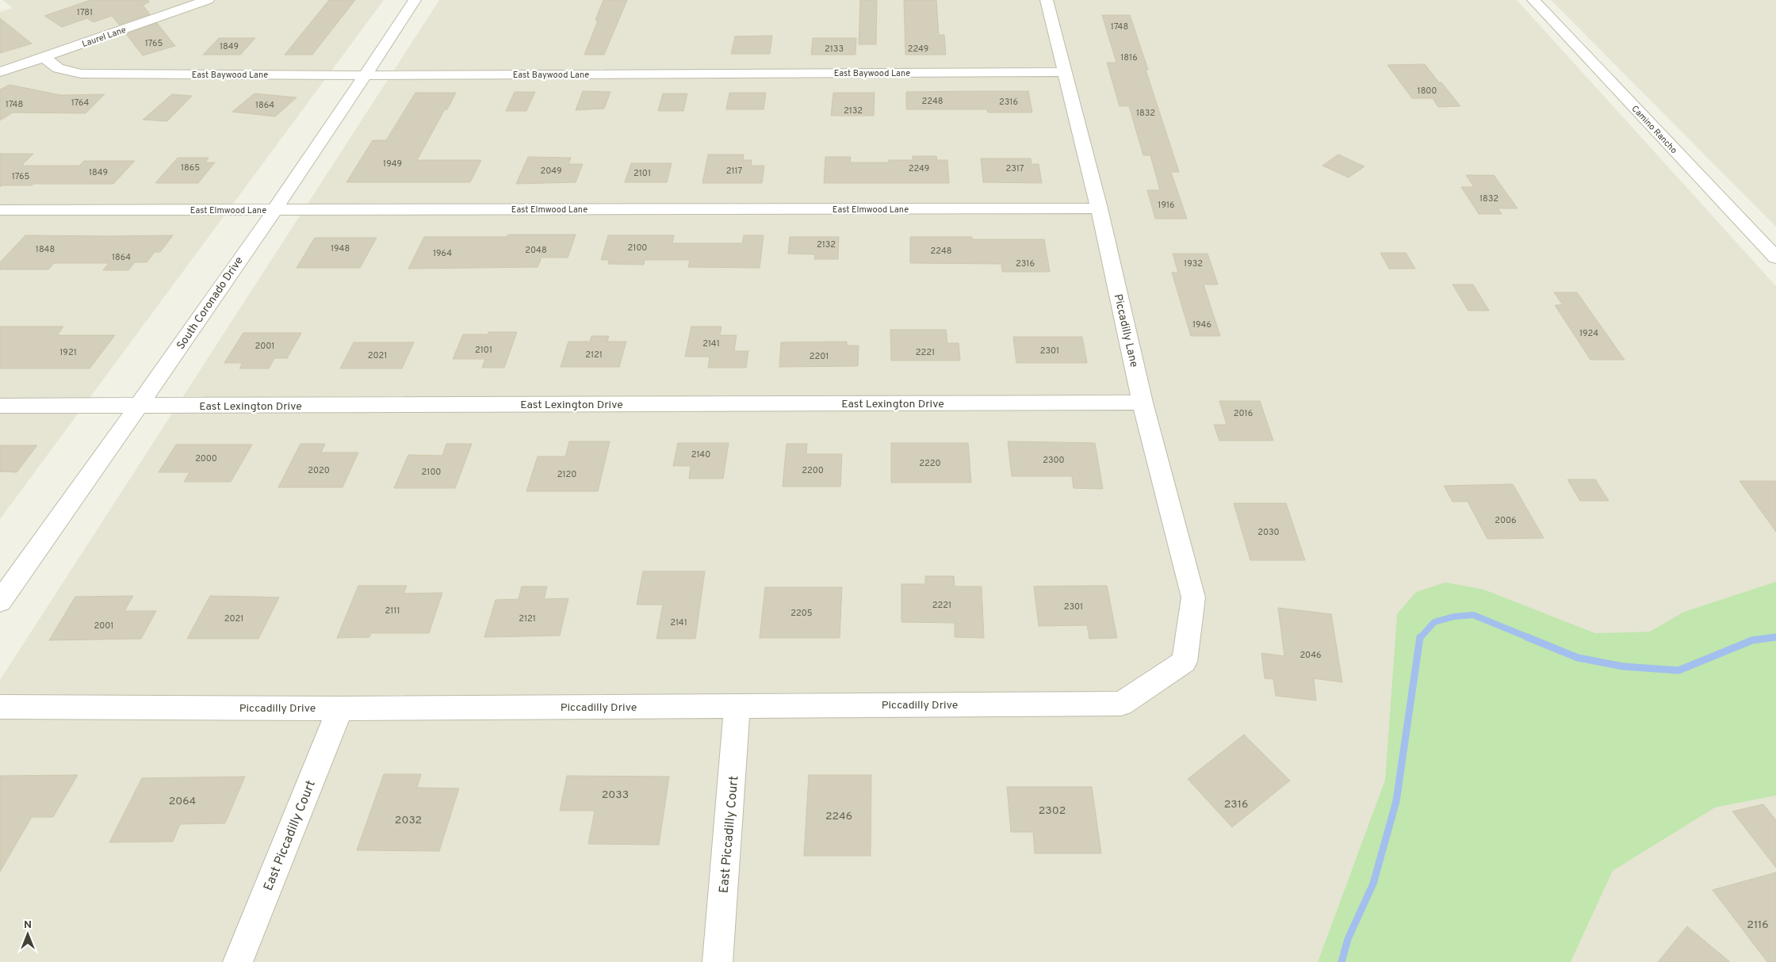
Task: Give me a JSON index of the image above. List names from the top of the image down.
{
  "streets": {
    "street": [
      "Laurel Lane",
      "East Baywood Lane",
      "Camino Rancho",
      "East Elmwood Lane",
      "South Coronado Drive",
      "Piccadilly Lane",
      "East Lexington Drive",
      "Piccadilly Drive",
      "East Piccadilly Court"
    ]
  },
  "crossings": [
    ["Laurel Lane", "East Baywood Lane"],
    ["East Baywood Lane", "South Coronado Drive"],
    ["East Baywood Lane", "Piccadilly Lane"],
    ["East Elmwood Lane", "South Coronado Drive"],
    ["East Elmwood Lane", "Piccadilly Lane"],
    ["South Coronado Drive", "East Lexington Drive"],
    ["Piccadilly Lane", "East Lexington Drive"],
    ["Piccadilly Lane", "Piccadilly Drive"],
    ["Piccadilly Drive", "East Piccadilly Court"]
  ],
  "house_numbers": [
    "1781",
    "1748",
    "1765",
    "1849",
    "2133",
    "2249",
    "1816",
    "1800",
    "2248",
    "2316",
    "1764",
    "1748",
    "1864",
    "2132",
    "1832",
    "1949",
    "1865",
    "2249",
    "2317",
    "2049",
    "2117",
    "1849",
    "2101",
    "1765",
    "1832",
    "1916",
    "2132",
    "2100",
    "1948",
    "1848",
    "2048",
    "2248",
    "1964",
    "1864",
    "2316",
    "1932",
    "1946",
    "1924",
    "2141",
    "2001",
    "2101",
    "2301",
    "1921",
    "2221",
    "2121",
    "2021",
    "2201",
    "2016",
    "2140",
    "2000",
    "2300",
    "2220",
    "2020",
    "2200",
    "2100",
    "2120",
    "2006",
    "2030",
    "2221",
    "2301",
    "2111",
    "2205",
    "2021",
    "2121",
    "2141",
    "2001",
    "2046",
    "2033",
    "2064",
    "2316",
    "2302",
    "2246",
    "2032",
    "2116"
  ],
  "north": "top"
}
